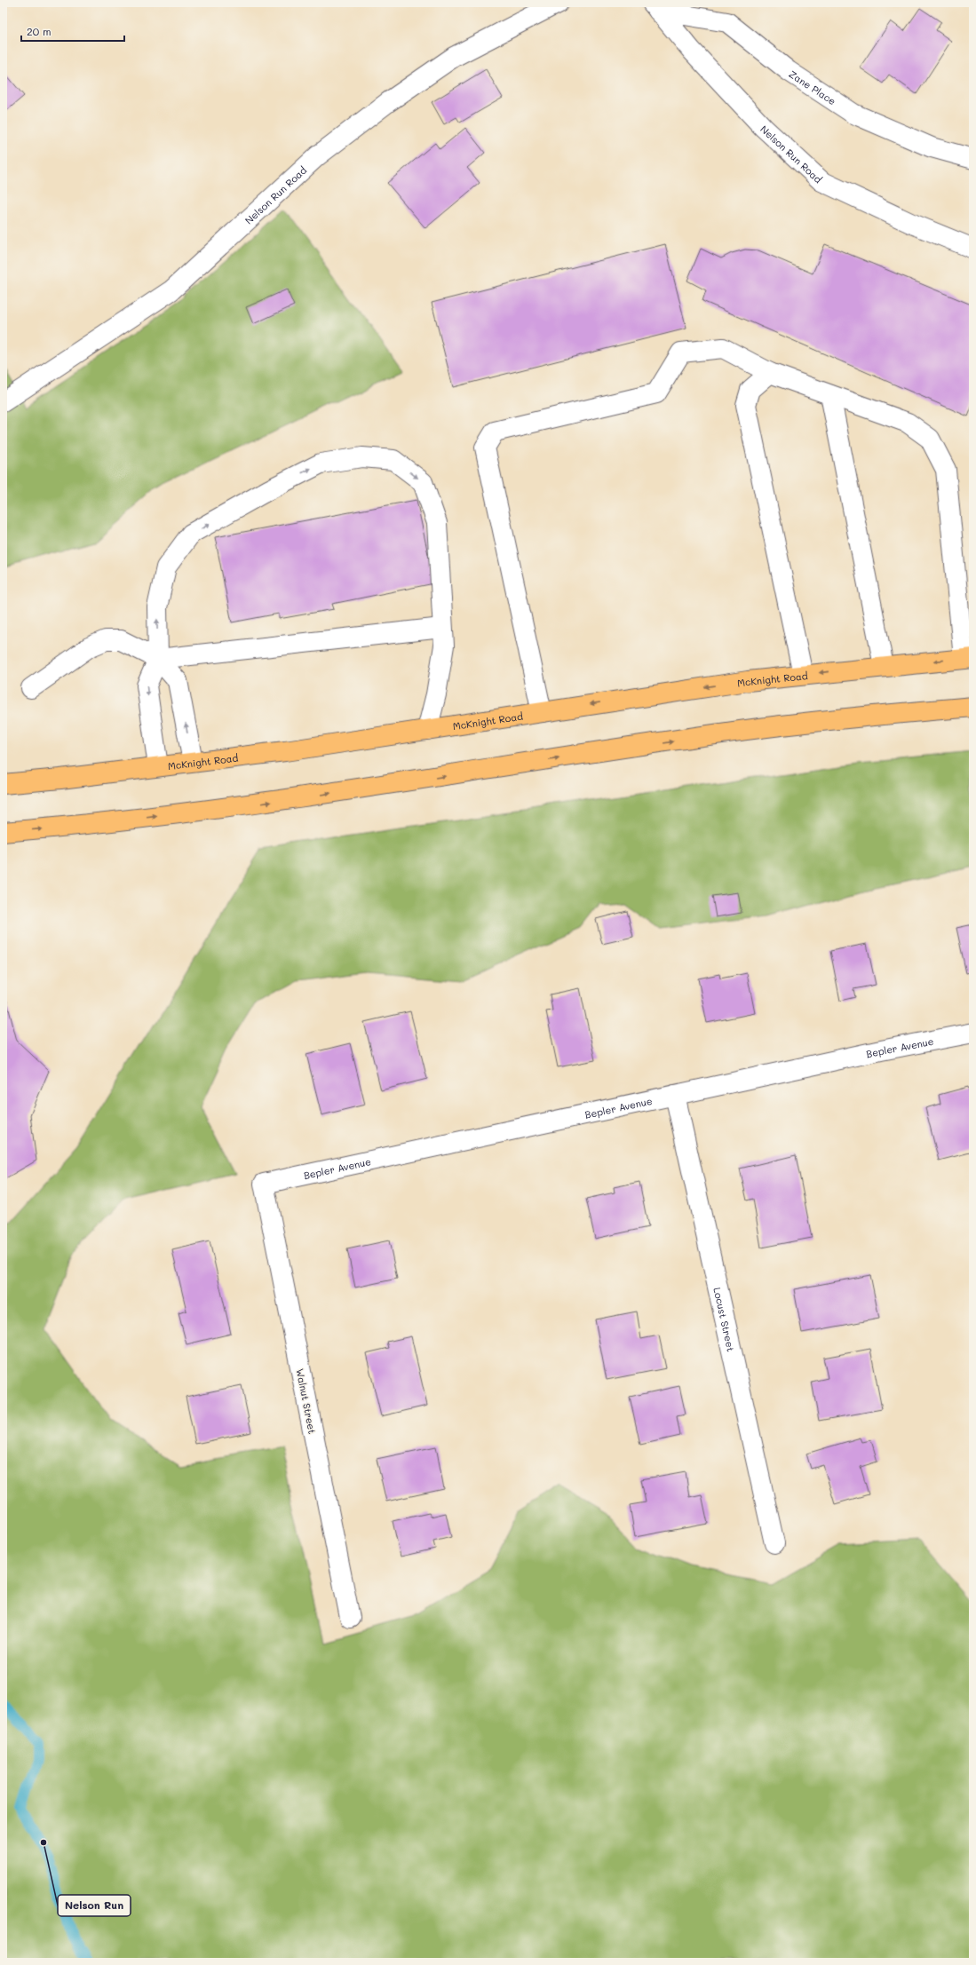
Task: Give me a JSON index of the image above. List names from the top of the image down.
{
  "streets": {
    "highway": ["McKnight Road"],
    "street": [
      "Zane Place",
      "Nelson Run Road",
      "Bepler Avenue",
      "Locust Street",
      "Walnut Street"
    ]
  },
  "crossings": [
    ["Zane Place", "Nelson Run Road"],
    ["Bepler Avenue", "Locust Street"],
    ["Bepler Avenue", "Walnut Street"]
  ],
  "places": ["Nelson Run"],
  "scale_bar": "20 m"
}
